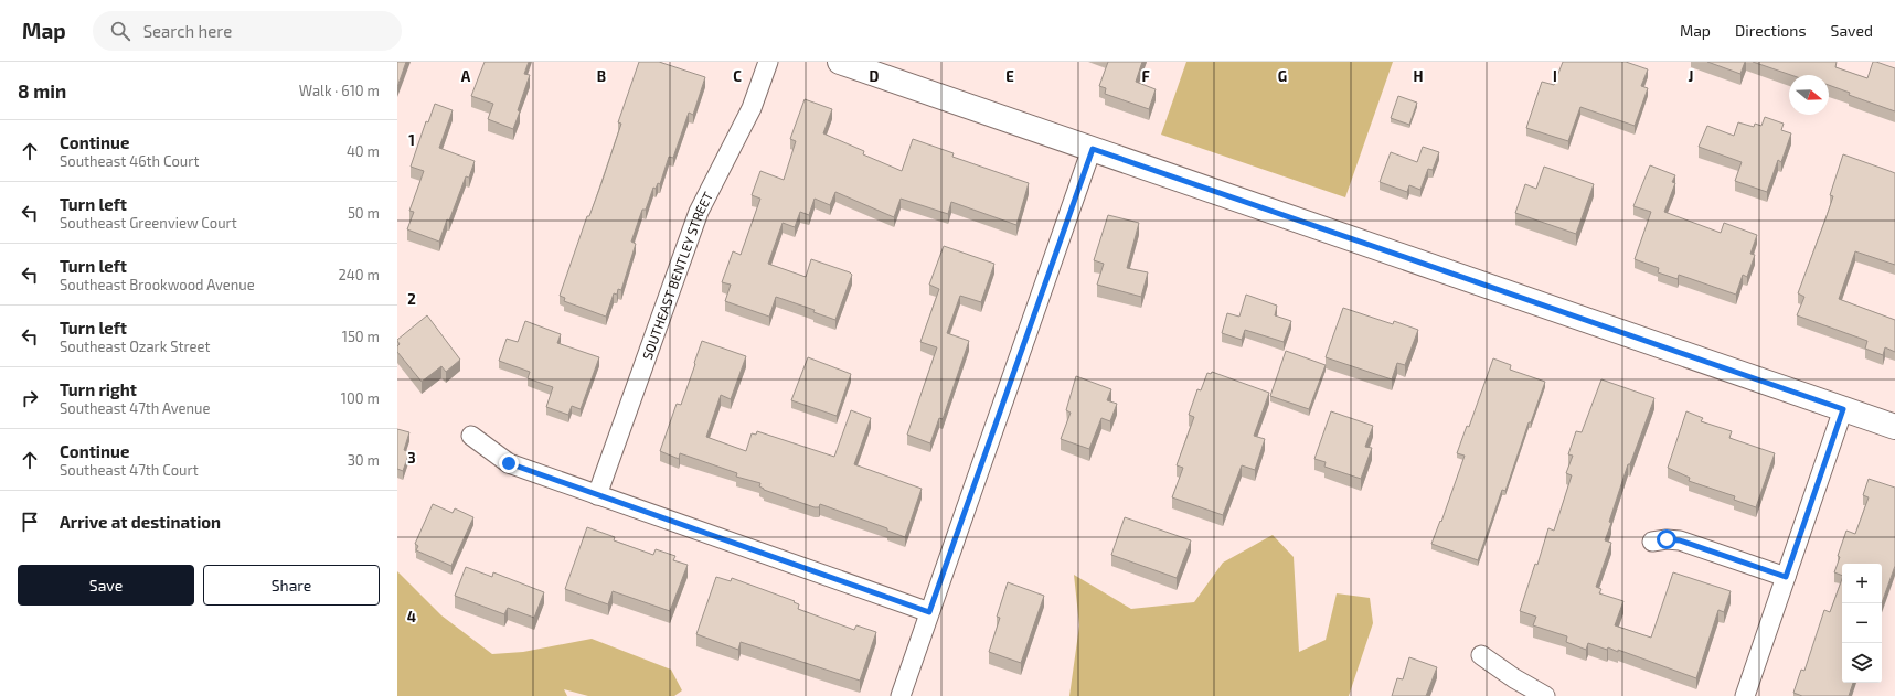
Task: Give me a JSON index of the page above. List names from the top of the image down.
{
  "streets": {
    "street": ["SOUTHEAST BENTLEY STREET"]
  },
  "north": "right",
  "page": {
    "header": "Map",
    "search": "Search here",
    "nav": ["Map", "Directions", "Saved"],
    "heading": ["8 min", "Walk · 610 m"],
    "list": [
      ["Continue", "Southeast 46th Court", "40 m"],
      ["Turn left", "Southeast Greenview Court", "50 m"],
      ["Turn left", "Southeast Brookwood Avenue", "240 m"],
      ["Turn left", "Southeast Ozark Street", "150 m"],
      ["Turn right", "Southeast 47th Avenue", "100 m"],
      ["Continue", "Southeast 47th Court", "30 m"],
      "Arrive at destination"
    ],
    "buttons": ["Save", "Share"],
    "map_buttons": ["+", "−"]
  },
  "grid": {
    "columns": [
      "A",
      "B",
      "C",
      "D",
      "E",
      "F",
      "G",
      "H",
      "I",
      "J"
    ],
    "rows": [
      "1",
      "2",
      "3",
      "4"
    ]
  }
}
